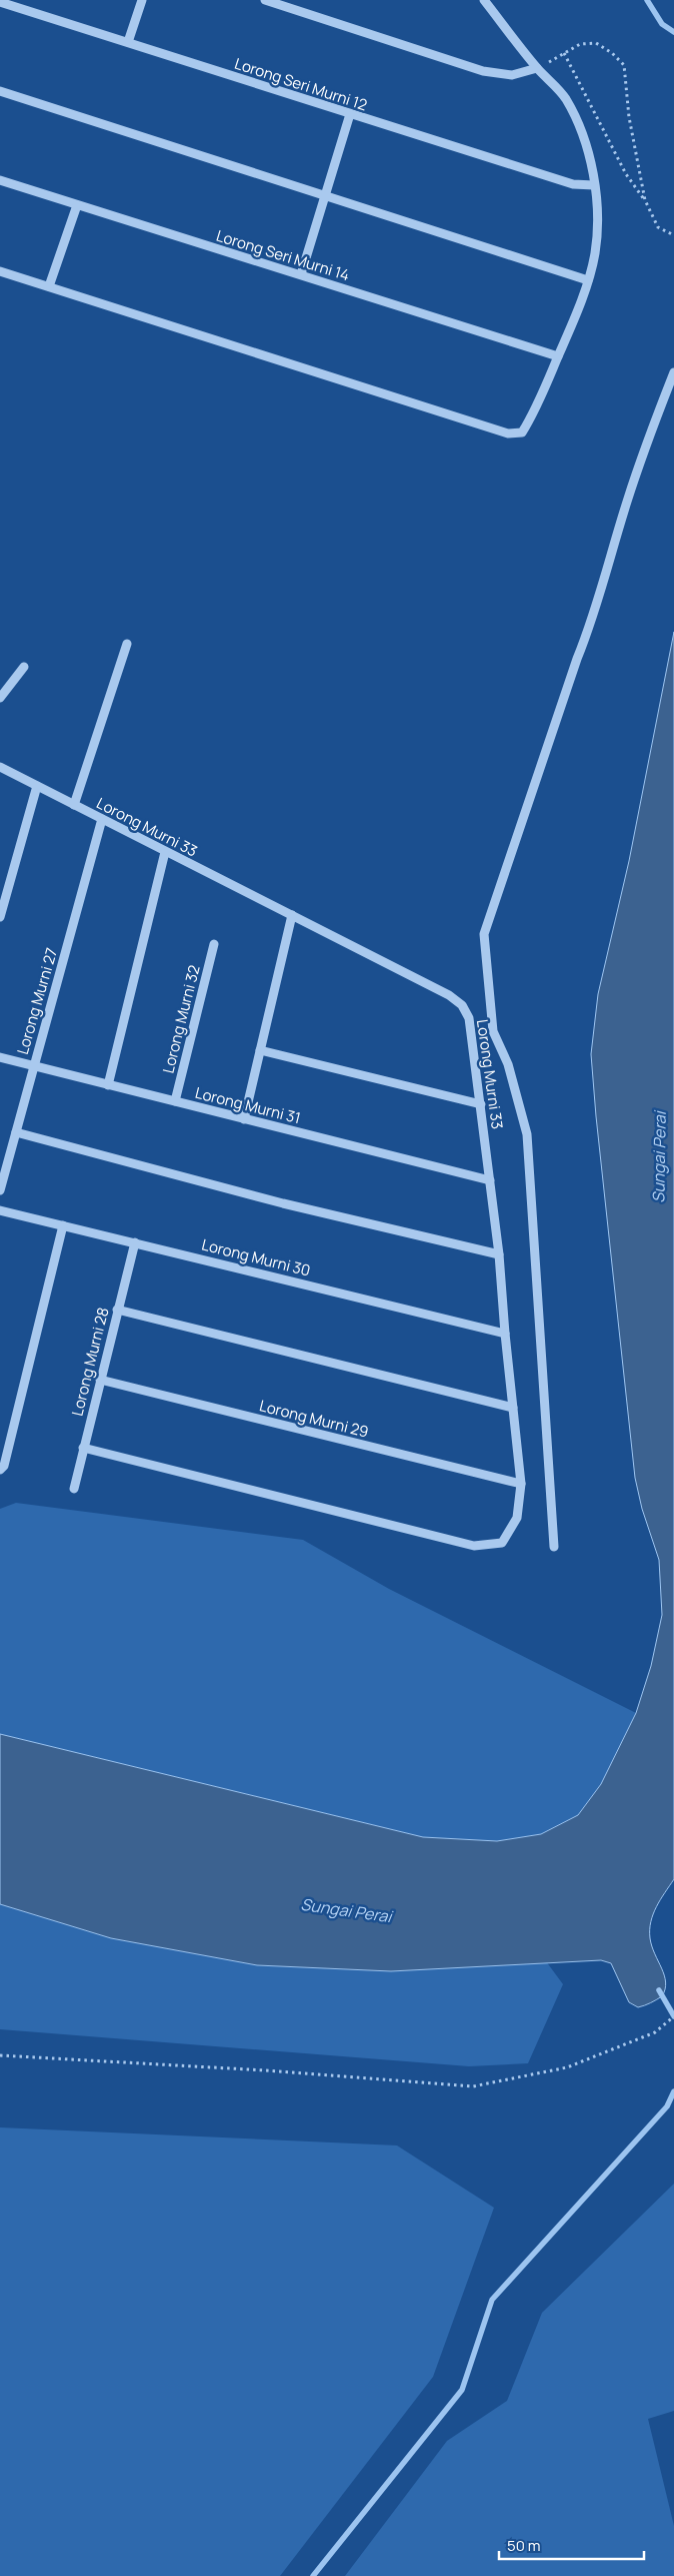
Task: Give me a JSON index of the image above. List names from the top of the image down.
{
  "streets": {
    "street": [
      "Lorong Seri Murni 12",
      "Lorong Seri Murni 14",
      "Lorong Murni 33",
      "Lorong Murni 27",
      "Lorong Murni 32",
      "Lorong Murni 31",
      "Lorong Murni 30",
      "Lorong Murni 28",
      "Lorong Murni 29"
    ]
  },
  "crossings": [
    ["Lorong Murni 33", "Lorong Murni 27"],
    ["Lorong Murni 33", "Lorong Murni 31"],
    ["Lorong Murni 33", "Lorong Murni 30"],
    ["Lorong Murni 33", "Lorong Murni 28"],
    ["Lorong Murni 33", "Lorong Murni 29"],
    ["Lorong Murni 27", "Lorong Murni 31"],
    ["Lorong Murni 32", "Lorong Murni 31"],
    ["Lorong Murni 30", "Lorong Murni 28"],
    ["Lorong Murni 28", "Lorong Murni 29"]
  ],
  "water": ["Sungai Perai"],
  "scale_bar": "50 m"
}
